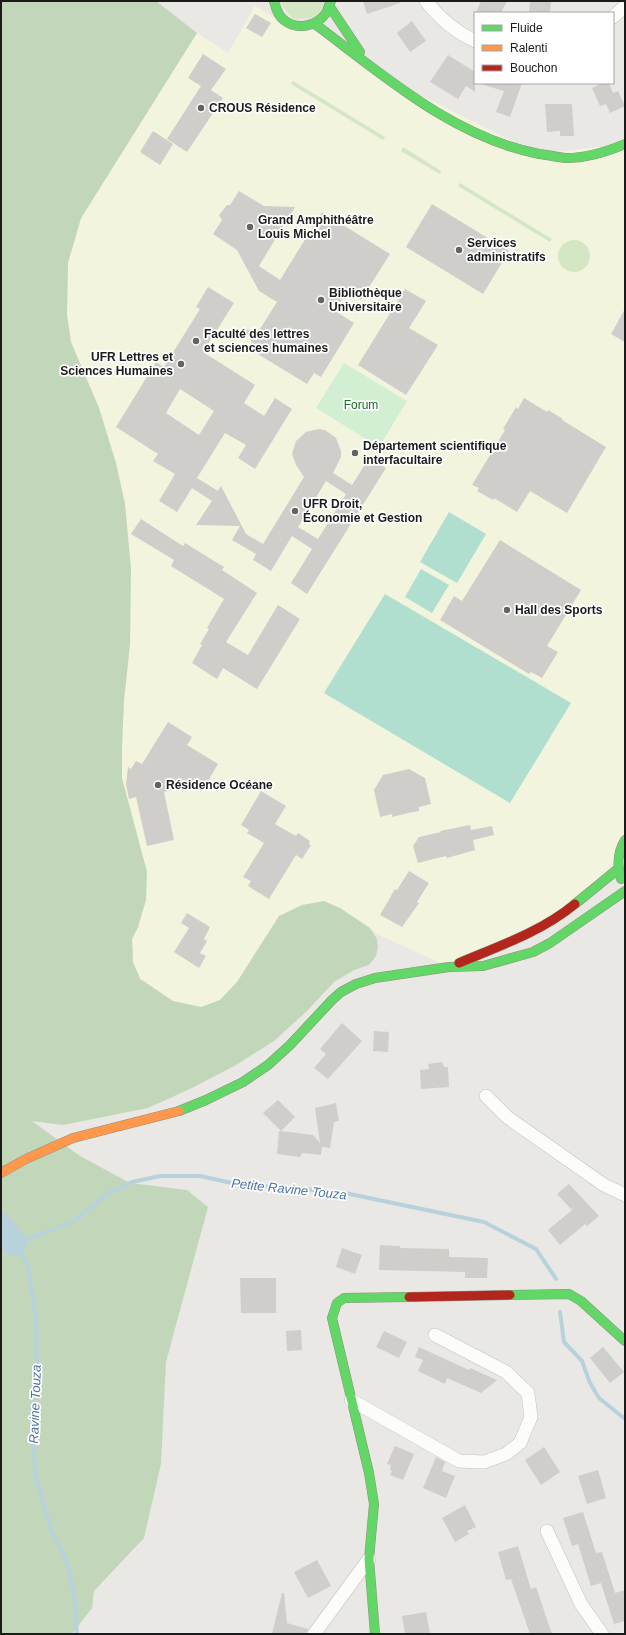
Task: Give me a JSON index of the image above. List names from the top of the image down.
{
  "water": ["Petite Ravine Touza", "Ravine Touza"],
  "parks": ["Forum"],
  "places": [
    "CROUS Résidence",
    "Grand Amphithéâtre Louis Michel",
    "Services administratifs",
    "Bibliothèque Universitaire",
    "Faculté des lettres et sciences humaines",
    "UFR Lettres et Sciences Humaines",
    "Département scientifique interfacultaire",
    "UFR Droit, Économie et Gestion",
    "Hall des Sports",
    "Résidence Océane"
  ],
  "legend": ["Fluide", "Ralenti", "Bouchon"]
}
